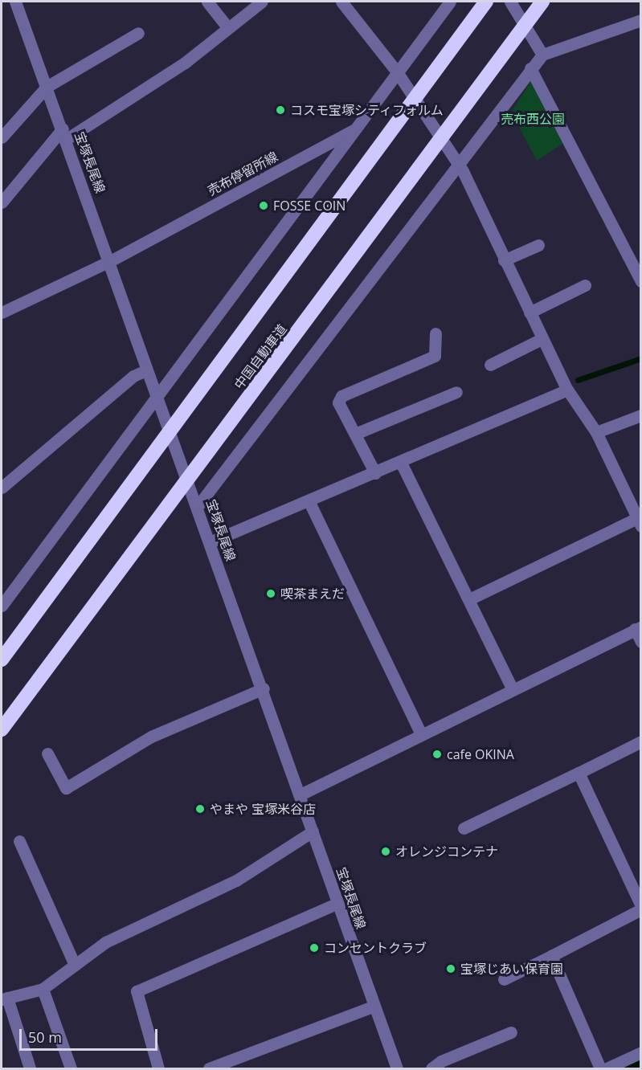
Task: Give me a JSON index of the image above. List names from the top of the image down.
{
  "streets": {
    "highway": ["中国自動車道"],
    "street": ["宝塚長尾線", "売布停留所線"]
  },
  "crossings": [
    ["宝塚長尾線", "売布停留所線"]
  ],
  "parks": ["売布西公園"],
  "places": [
    "コスモ宝塚シティフォルム",
    "FOSSE COIN",
    "喫茶まえだ",
    "cafe OKINA",
    "やまや 宝塚米谷店",
    "オレンジコンテナ",
    "コンセントクラブ",
    "宝塚じあい保育園"
  ],
  "scale_bar": "50 m"
}
